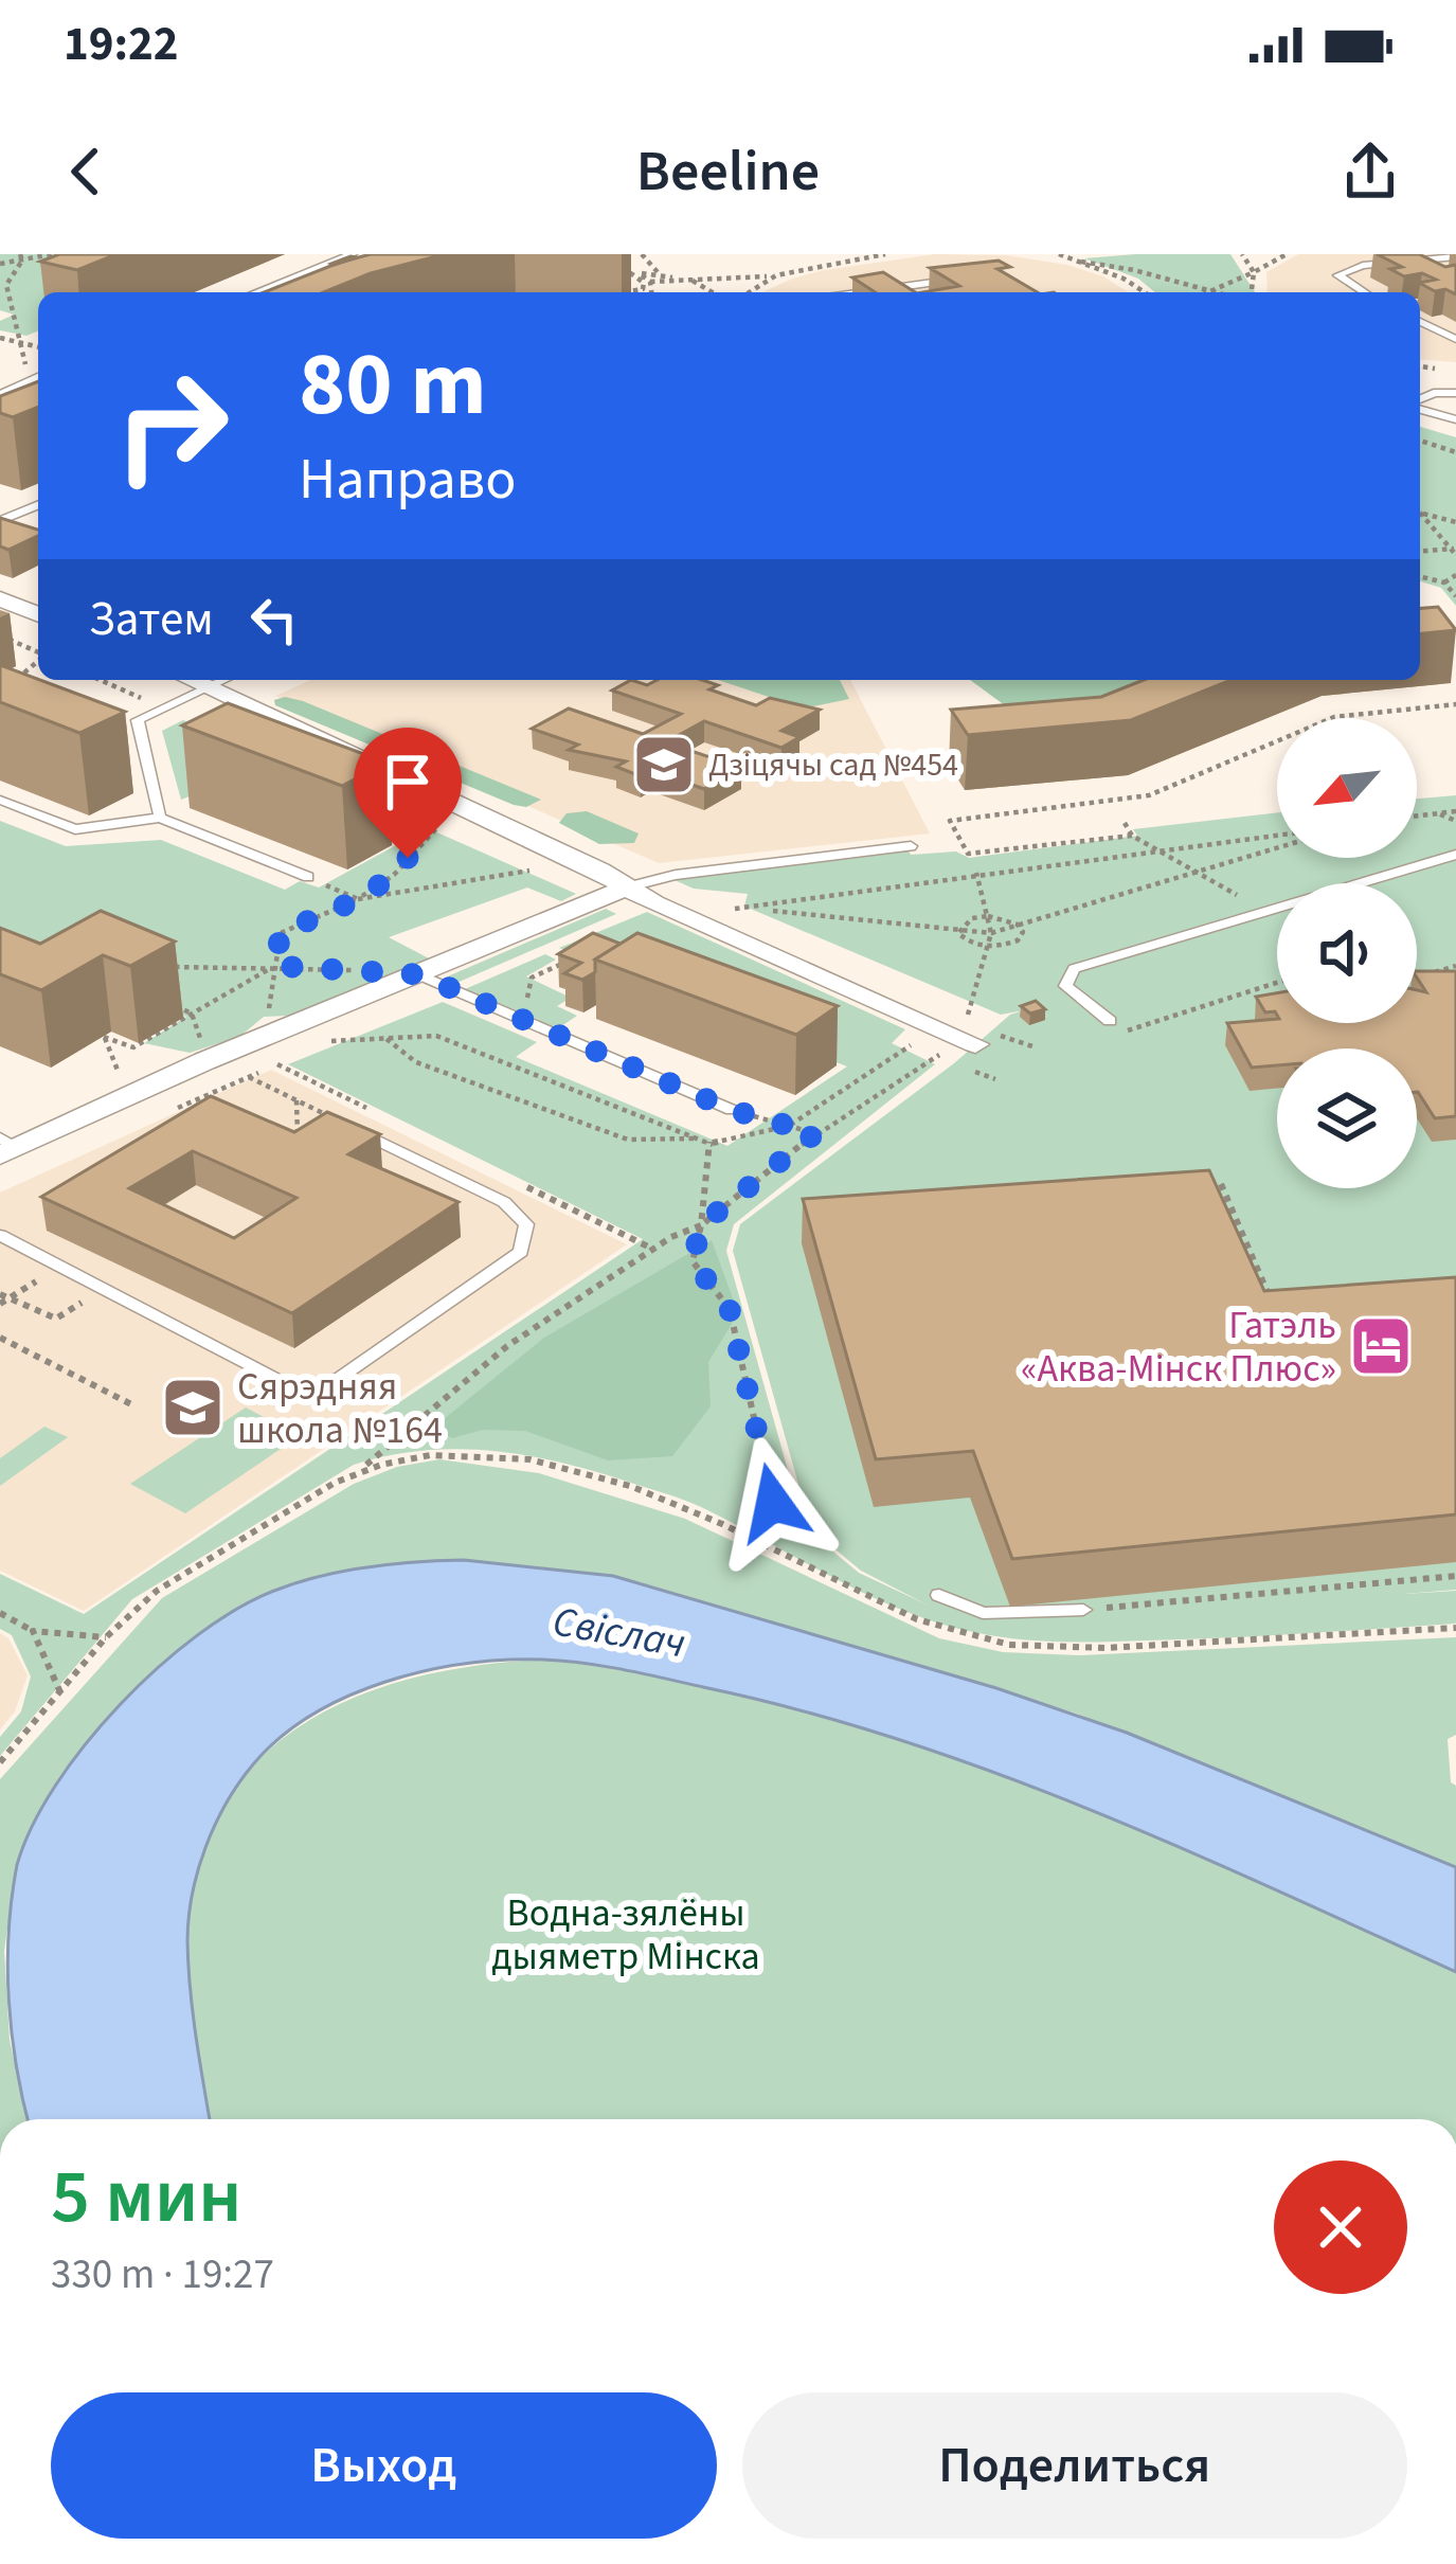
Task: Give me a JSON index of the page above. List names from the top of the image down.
{
  "water": ["Свіслач"],
  "parks": ["Водна-зялёны дыяметр Мінска"],
  "places": {
    "school or university": ["Дзіцячы сад №454", "Сярэдняя школа №164"],
    "hotel": ["Гатэль «Аква-Мінск Плюс»"]
  },
  "north": "bottom left",
  "page": {
    "status": "19:22",
    "header": "Beeline",
    "turn": ["80 m", "Направо"],
    "then": "Затем",
    "heading": ["5 мин", "330 m · 19:27"],
    "buttons": ["Выход", "Поделиться"]
  }
}
